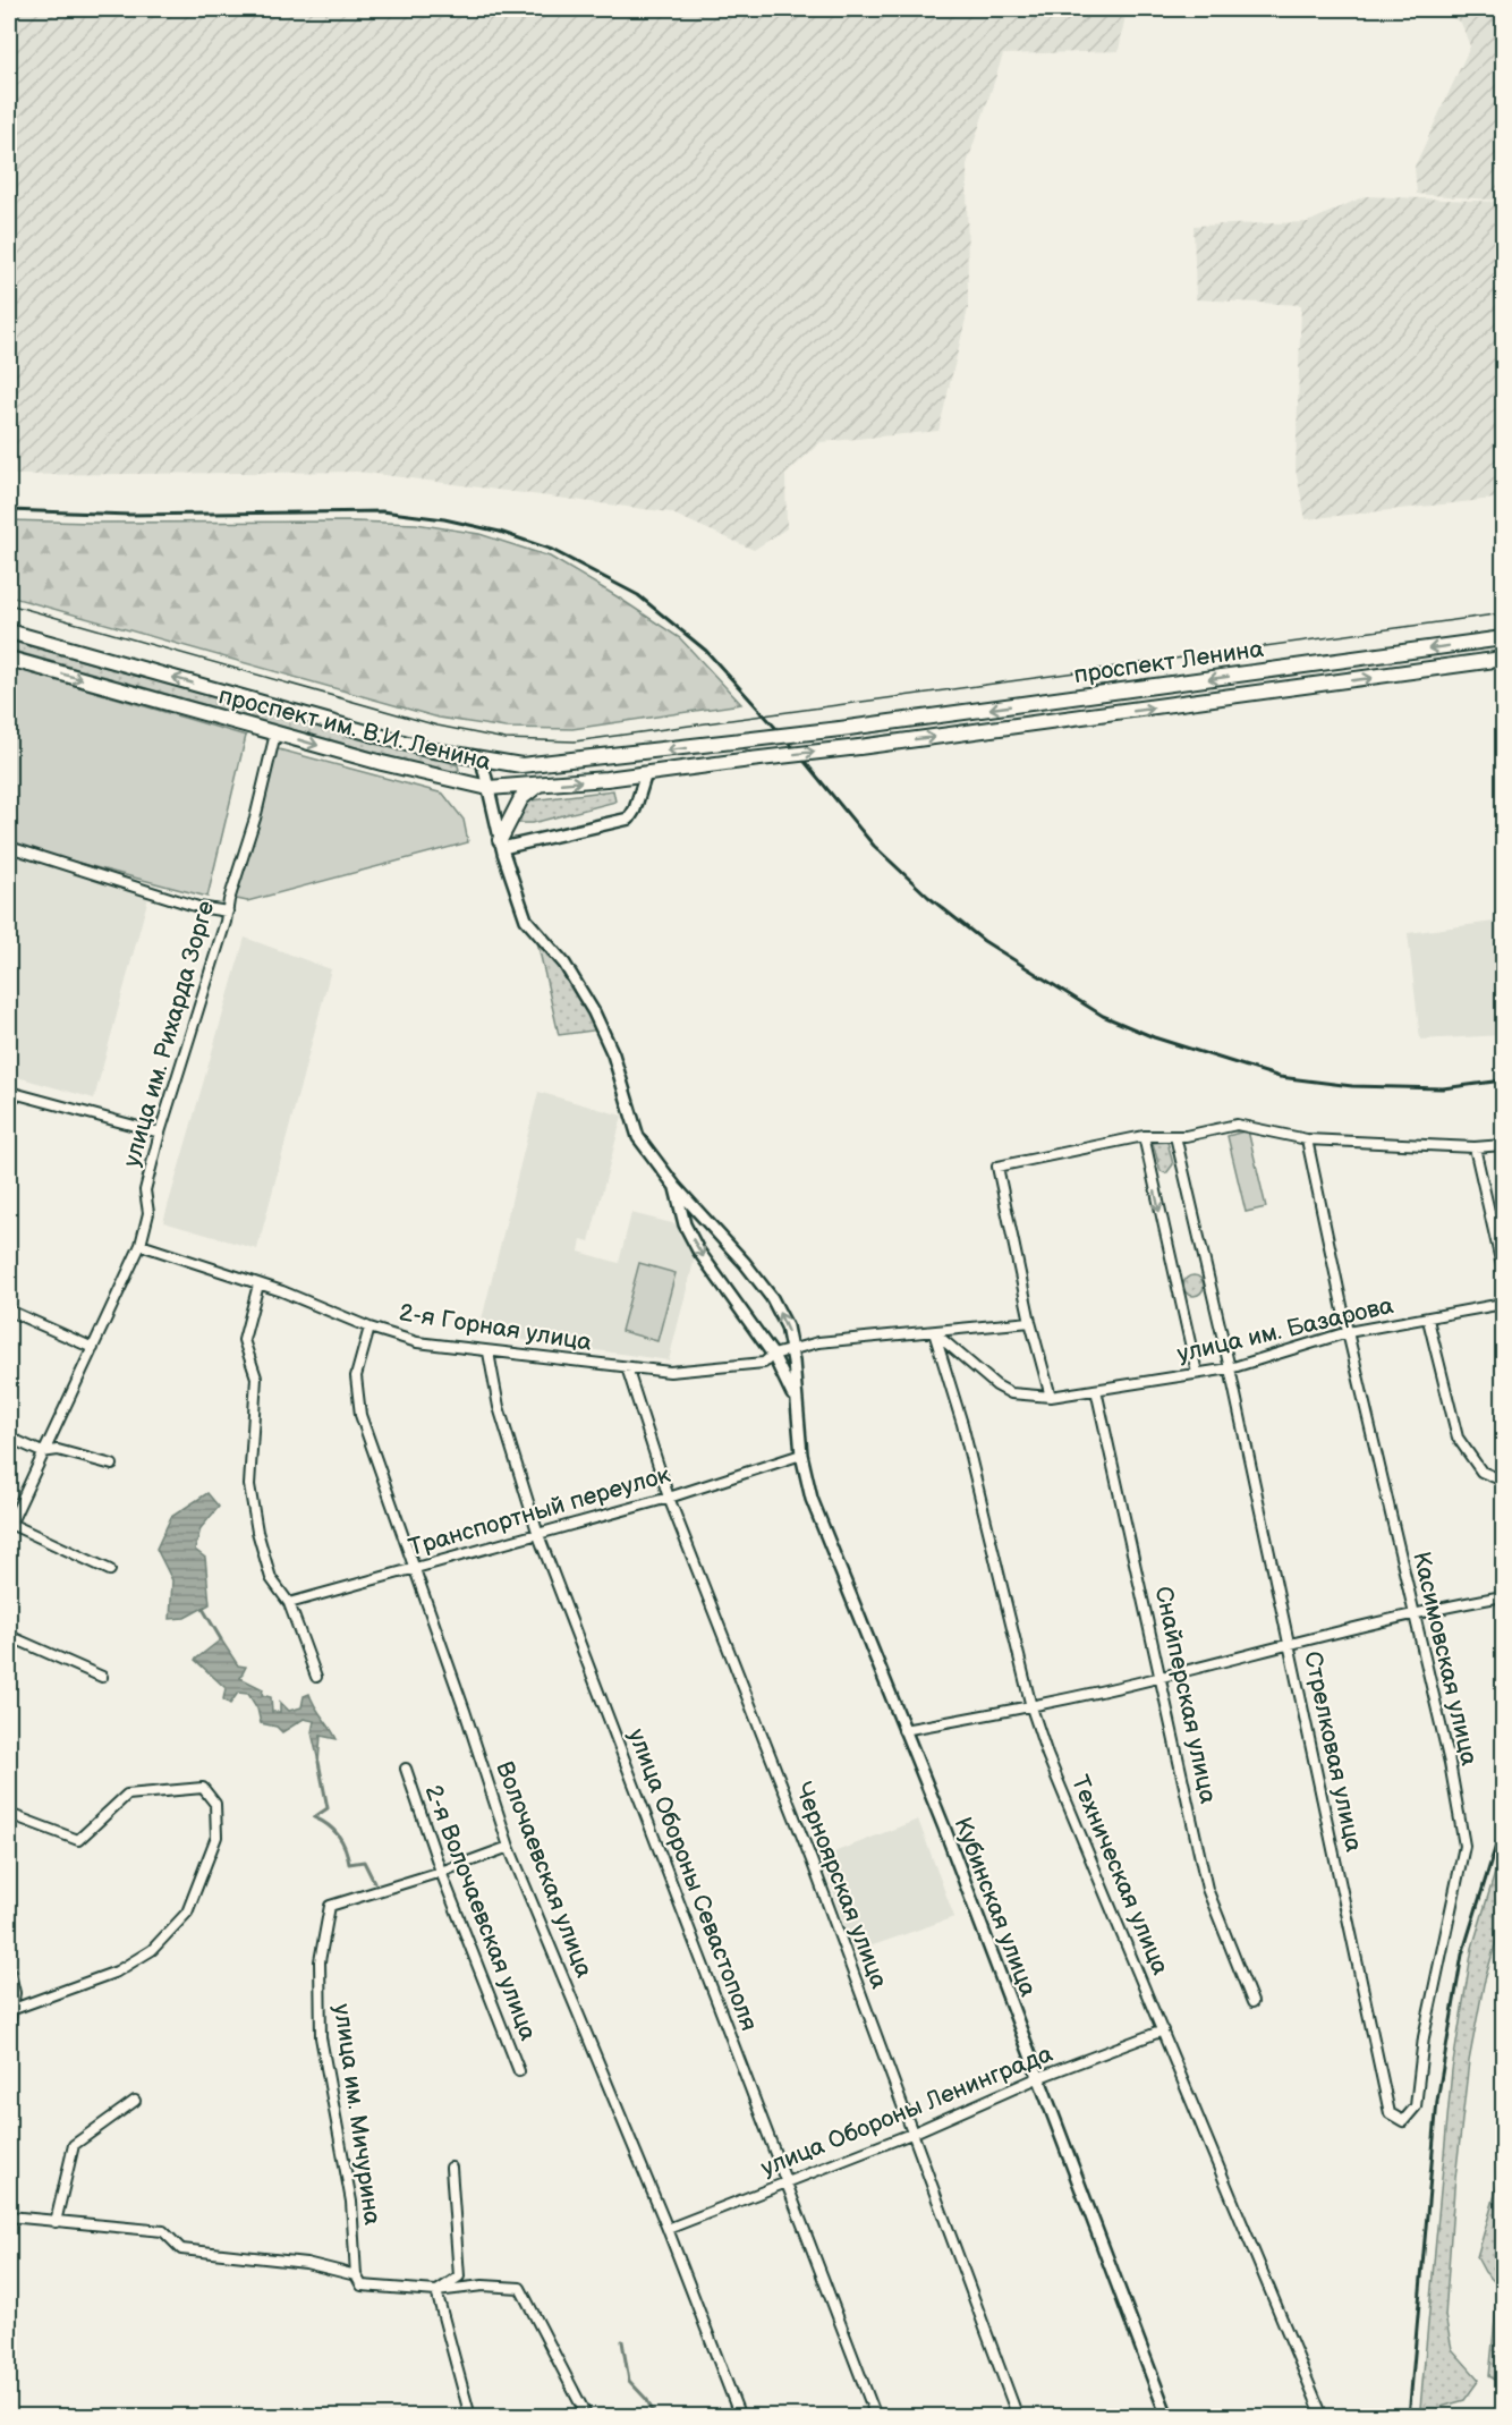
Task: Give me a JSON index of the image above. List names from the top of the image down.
{
  "streets": {
    "main road": ["проспект Ленина", "проспект им. В.И. Ленина"],
    "street": [
      "улица им. Рихарда Зорге",
      "2-я Горная улица",
      "улица им. Базарова",
      "Транспортный переулок",
      "Касимовская улица",
      "Снайперская улица",
      "Стрелковая улица",
      "Волочаевская улица",
      "Техническая улица",
      "улица Обороны Севастополя",
      "Черноярская улица",
      "Кубинская улица",
      "2-я Волочаевская улица",
      "улица Обороны Ленинграда",
      "улица им. Мичурина"
    ]
  },
  "crossings": [
    ["проспект Ленина", "проспект им. В.И. Ленина"],
    ["проспект им. В.И. Ленина", "улица им. Рихарда Зорге"],
    ["проспект им. В.И. Ленина", "Кубинская улица"],
    ["улица им. Рихарда Зорге", "2-я Горная улица"],
    ["2-я Горная улица", "Волочаевская улица"],
    ["2-я Горная улица", "улица Обороны Севастополя"],
    ["2-я Горная улица", "Черноярская улица"],
    ["2-я Горная улица", "Кубинская улица"],
    ["улица им. Базарова", "Касимовская улица"],
    ["улица им. Базарова", "Снайперская улица"],
    ["улица им. Базарова", "Стрелковая улица"],
    ["улица им. Базарова", "Техническая улица"],
    ["Транспортный переулок", "Волочаевская улица"],
    ["Транспортный переулок", "улица Обороны Севастополя"],
    ["Транспортный переулок", "Черноярская улица"],
    ["Транспортный переулок", "Кубинская улица"],
    ["Касимовская улица", "Стрелковая улица"],
    ["Волочаевская улица", "улица Обороны Ленинграда"],
    ["Техническая улица", "улица Обороны Ленинграда"],
    ["улица Обороны Севастополя", "улица Обороны Ленинграда"],
    ["Черноярская улица", "улица Обороны Ленинграда"],
    ["Кубинская улица", "улица Обороны Ленинграда"],
    ["2-я Волочаевская улица", "улица им. Мичурина"]
  ]
}
